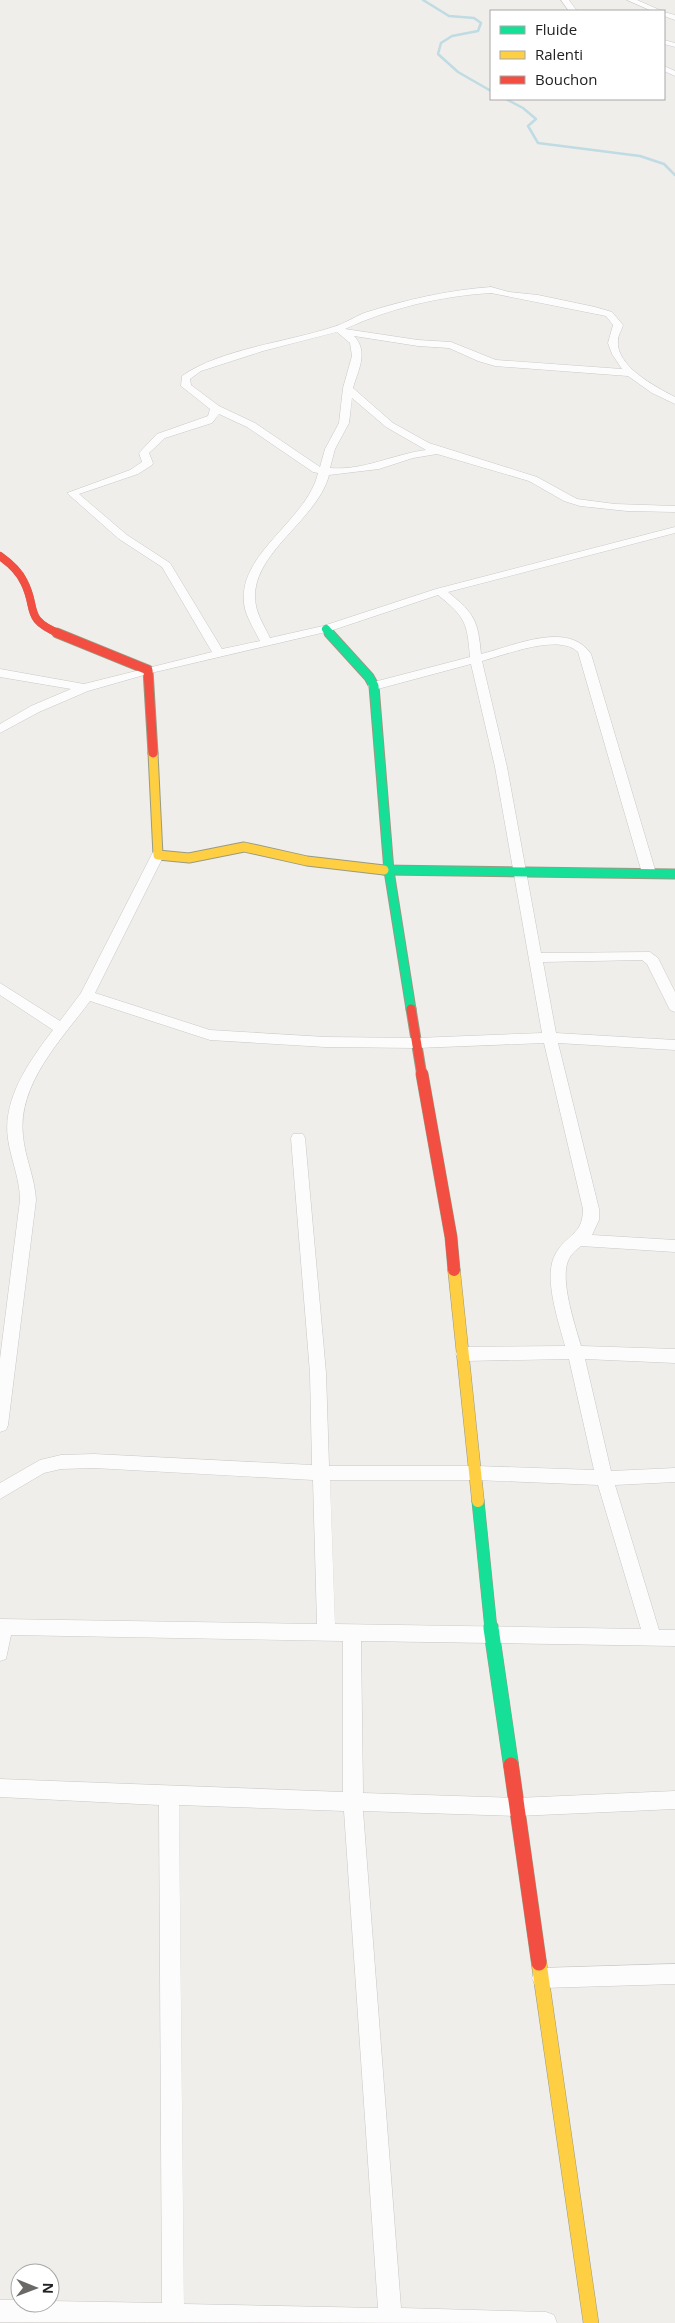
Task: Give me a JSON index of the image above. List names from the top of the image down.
{
  "legend": ["Fluide", "Ralenti", "Bouchon"],
  "north": "right"
}
